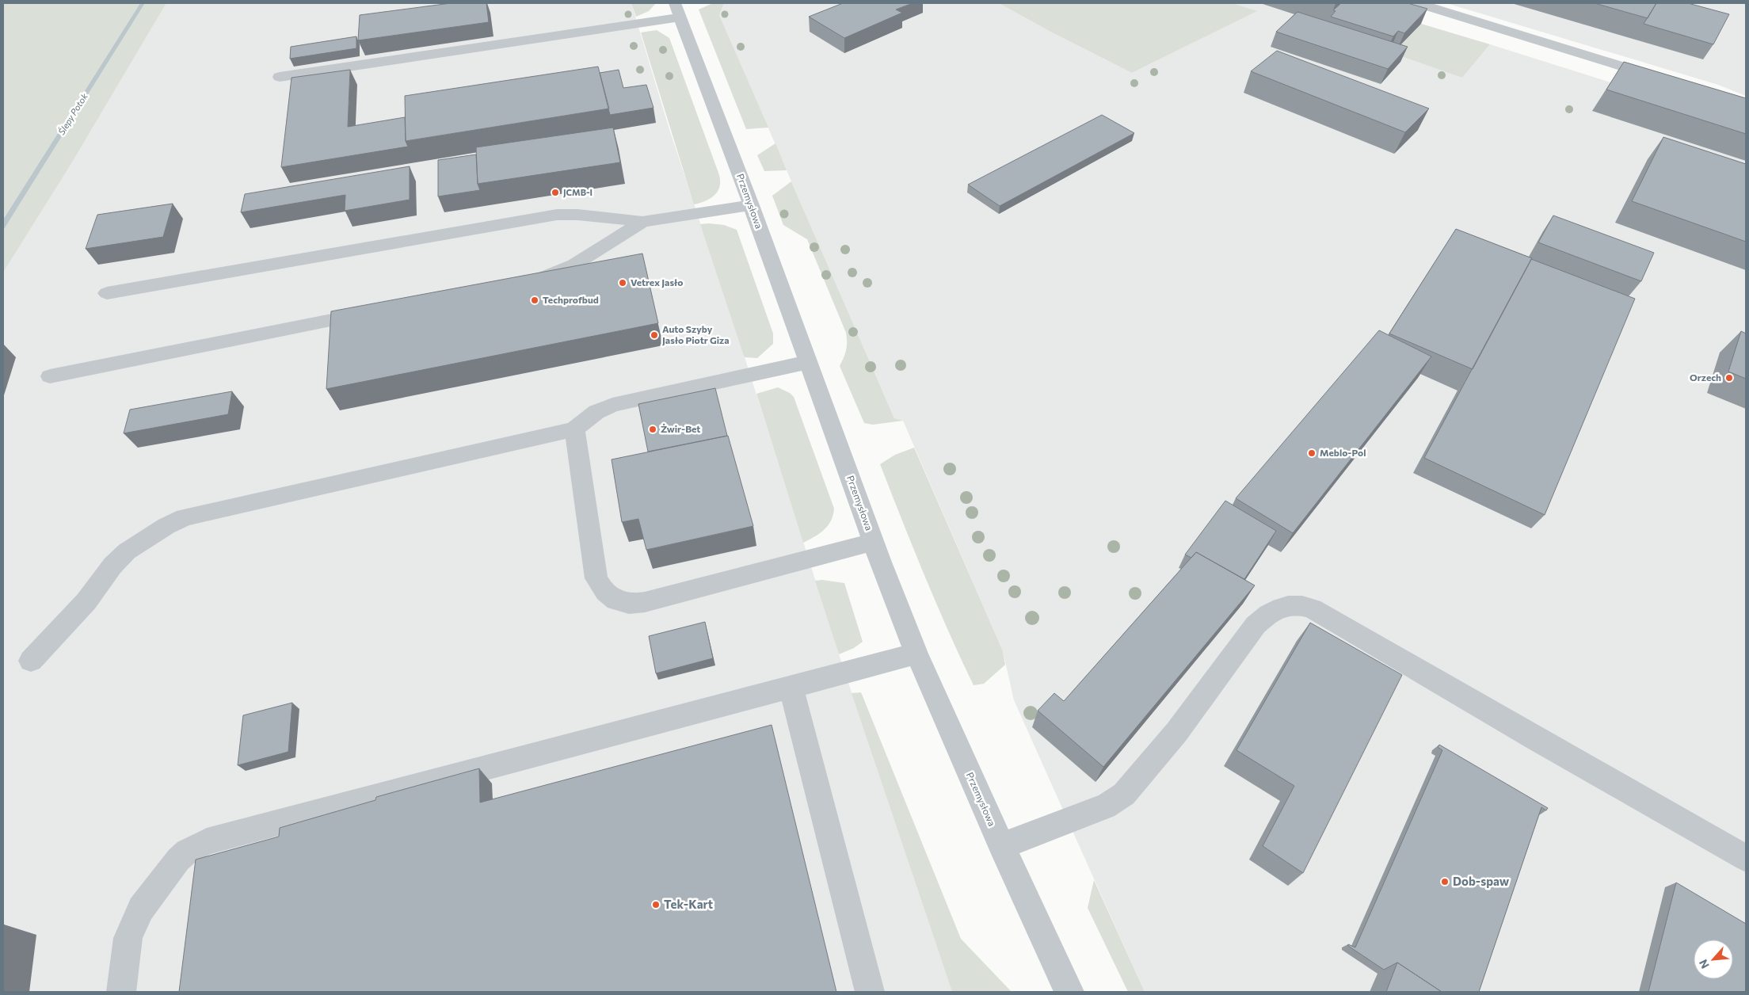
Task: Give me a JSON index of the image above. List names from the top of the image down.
{
  "streets": {
    "street": ["Przemysłowa"]
  },
  "water": ["Ślepy Potok"],
  "places": [
    "JCMB-I",
    "Vetrex Jasło",
    "Techprofbud",
    "Auto Szyby Jasło Piotr Giza",
    "Orzech",
    "Żwir-Bet",
    "Meblo-Pol",
    "Dob-spaw",
    "Tek-Kart"
  ],
  "north": "bottom left"
}
